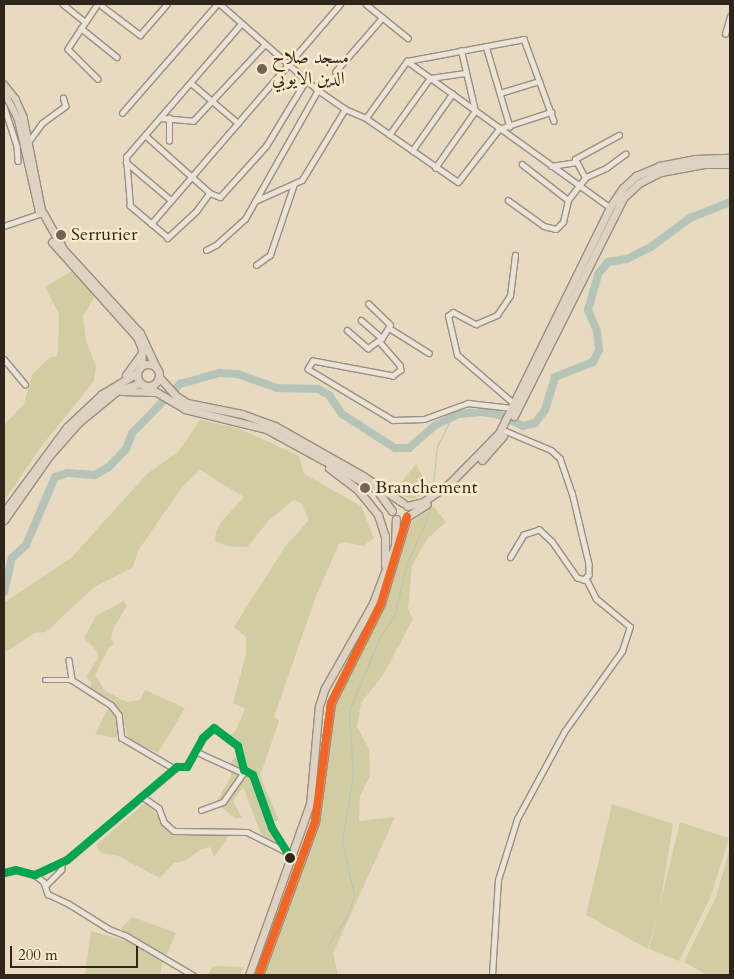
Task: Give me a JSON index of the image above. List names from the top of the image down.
{
  "places": ["مسجد صلاح الدين الايوبي", "Serrurier", "Branchement"],
  "scale_bar": "200 m"
}
